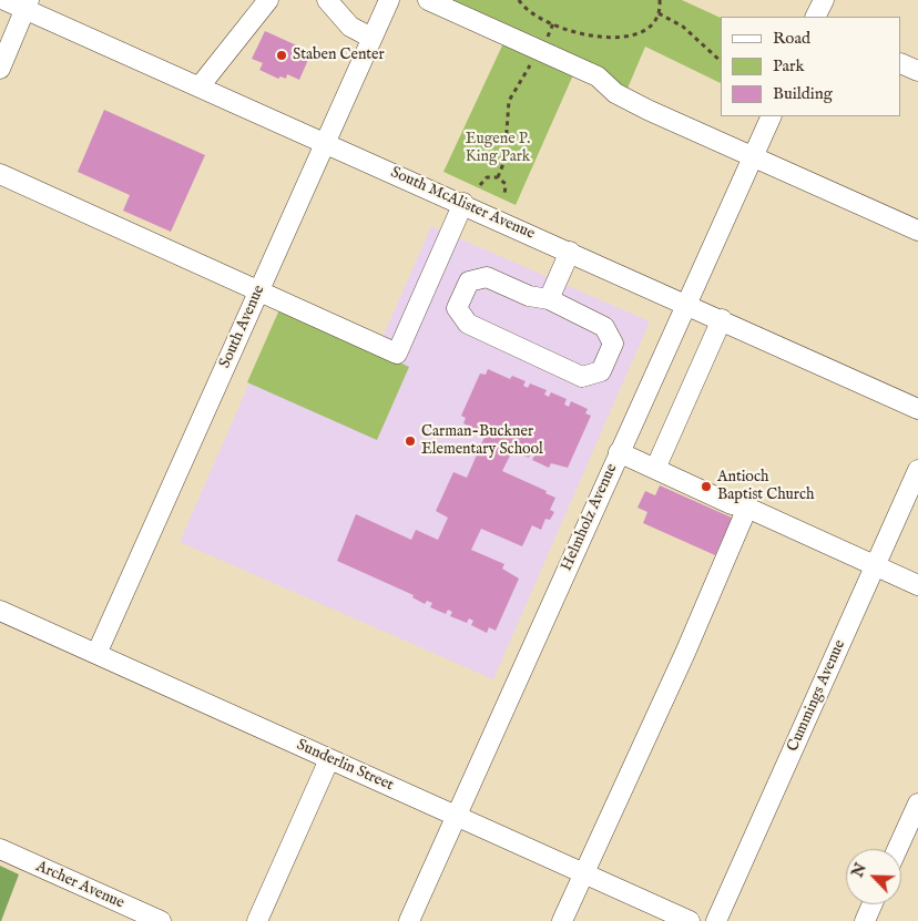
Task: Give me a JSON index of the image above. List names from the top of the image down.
{
  "streets": {
    "street": [
      "South McAlister Avenue",
      "South Avenue",
      "Helmholz Avenue",
      "Cummings Avenue",
      "Sunderlin Street",
      "Archer Avenue"
    ]
  },
  "crossings": [
    ["South McAlister Avenue", "South Avenue"],
    ["South McAlister Avenue", "Helmholz Avenue"],
    ["South Avenue", "Sunderlin Street"],
    ["Helmholz Avenue", "Sunderlin Street"]
  ],
  "parks": ["Eugene P. King Park"],
  "places": ["Staben Center", "Carman-Buckner Elementary School", "Antioch Baptist Church"],
  "legend": ["Road", "Park", "Building"],
  "north": "top left"
}
